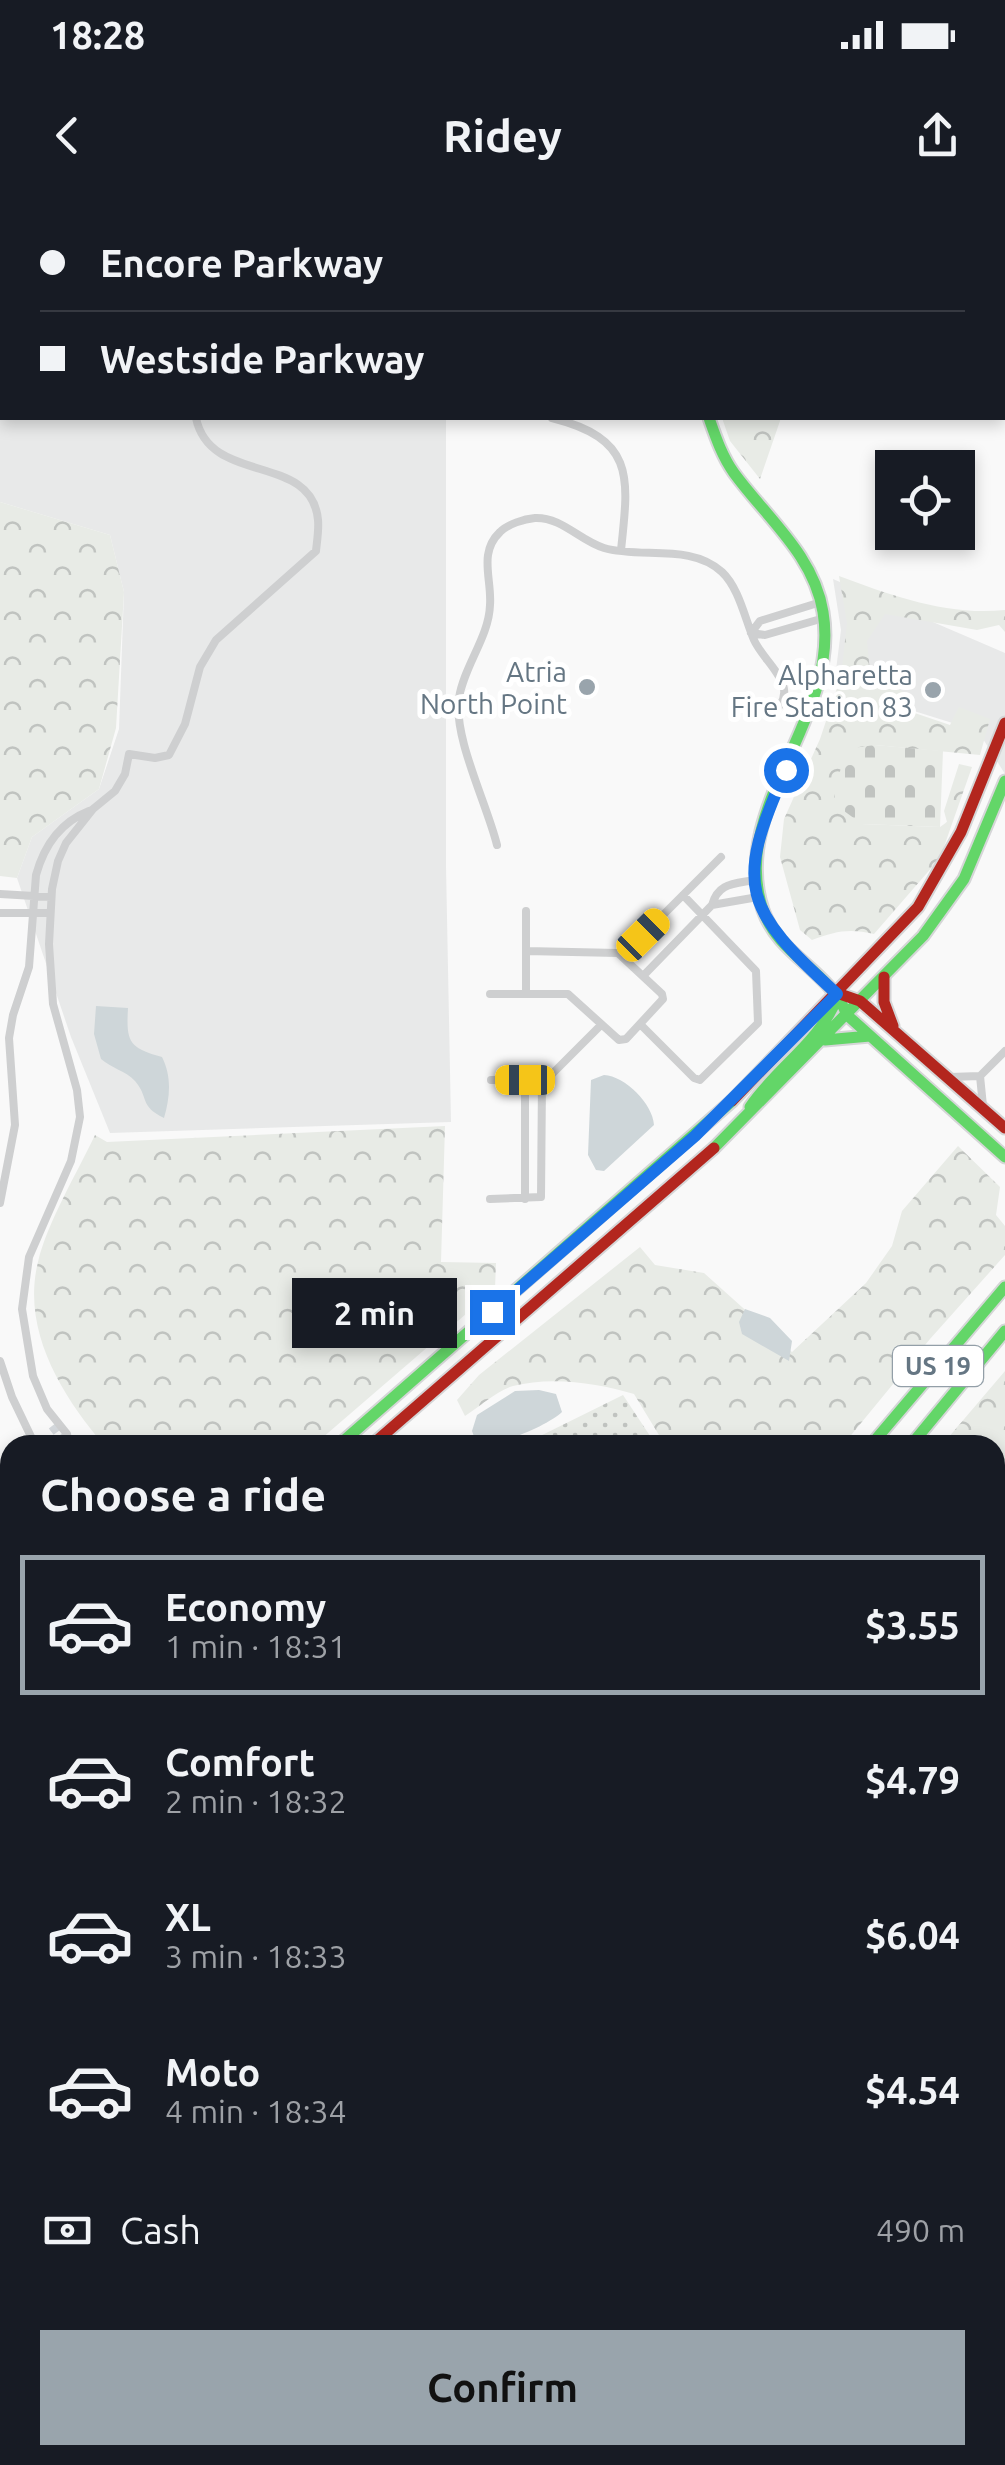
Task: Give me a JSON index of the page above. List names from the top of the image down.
{
  "streets": {
    "main road": ["US 19"]
  },
  "places": ["Atria North Point", "Alpharetta Fire Station 83"],
  "page": {
    "status": "18:28",
    "header": "Ridey",
    "banner": ["Encore Parkway", "Westside Parkway"],
    "bubble": "2 min",
    "heading": "Choose a ride",
    "list": [
      {
        "name": "Economy",
        "note": "1 min · 18:31",
        "value": "$3.55"
      },
      {
        "name": "Comfort",
        "note": "2 min · 18:32",
        "value": "$4.79"
      },
      {
        "name": "XL",
        "note": "3 min · 18:33",
        "value": "$6.04"
      },
      {
        "name": "Moto",
        "note": "4 min · 18:34",
        "value": "$4.54"
      }
    ],
    "pay": ["Cash", "490 m"],
    "buttons": "Confirm"
  }
}
